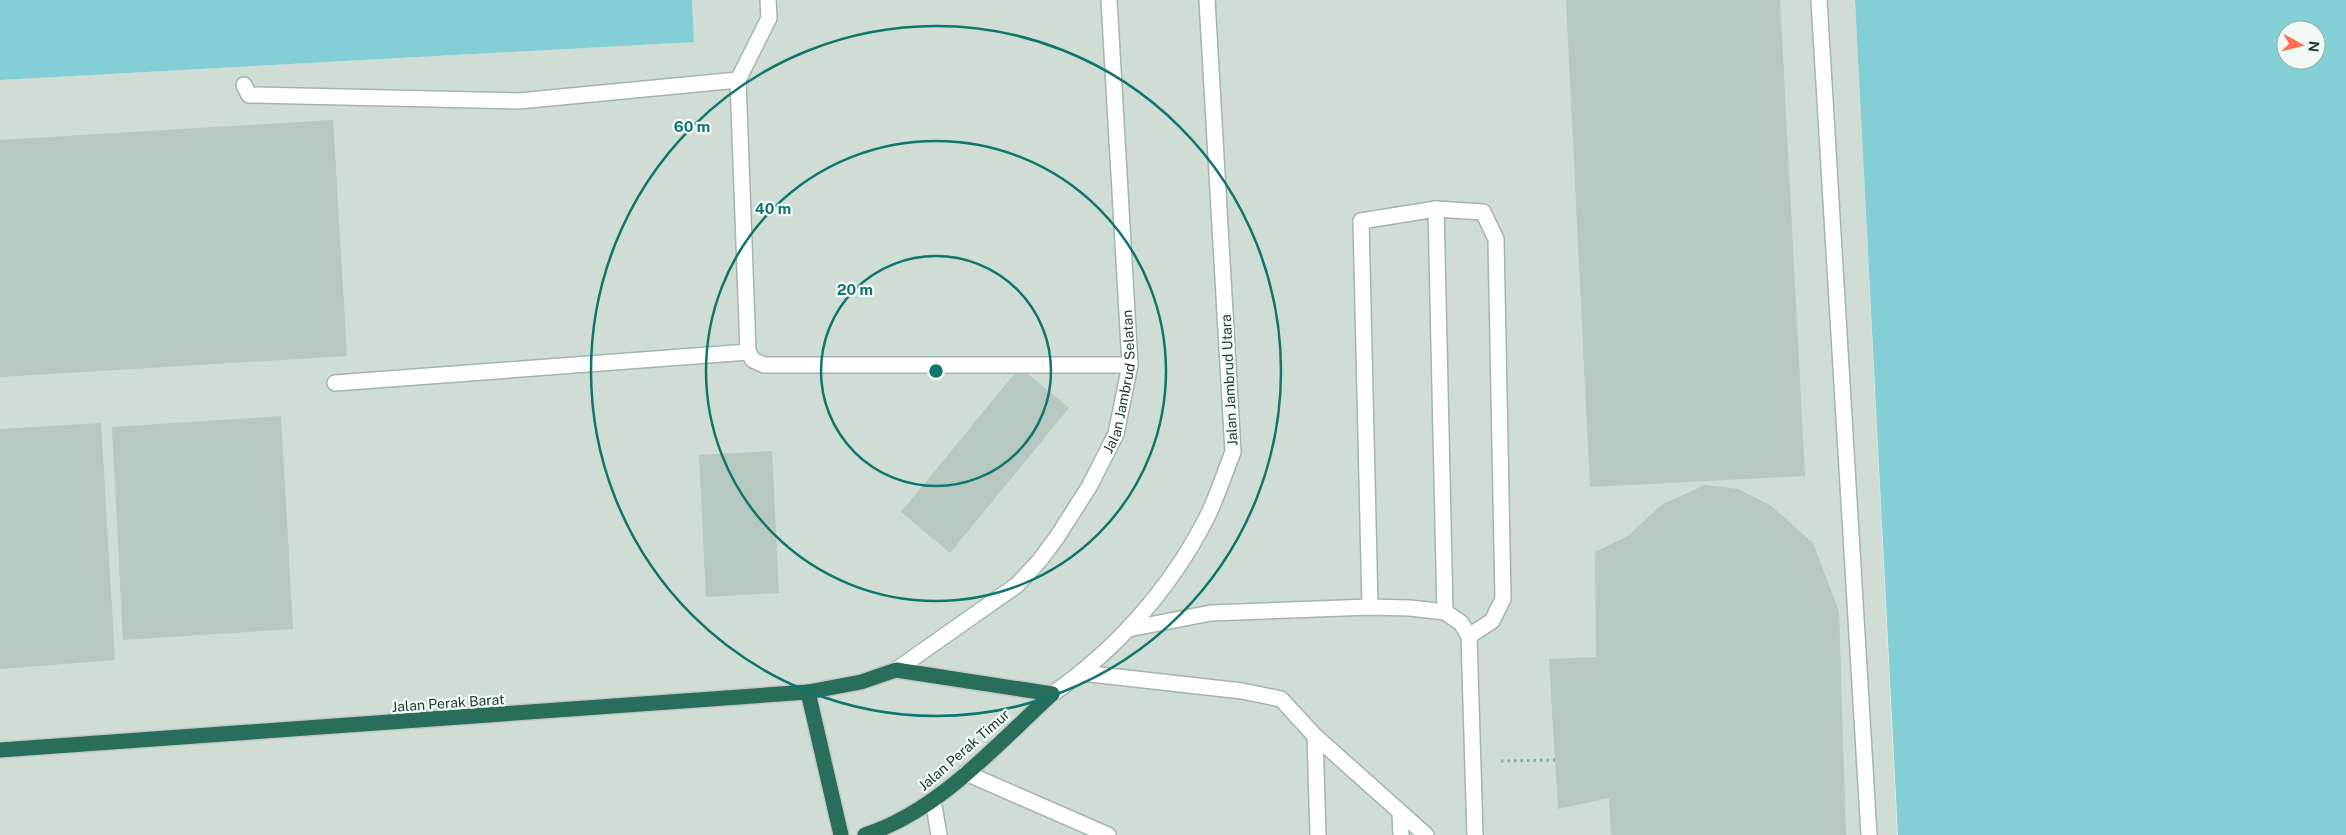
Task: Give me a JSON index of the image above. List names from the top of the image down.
{
  "streets": {
    "highway": ["Jalan Perak Barat", "Jalan Perak Timur"],
    "lane": ["Jalan Jambrud Selatan", "Jalan Jambrud Utara"]
  },
  "crossings": [
    ["Jalan Jambrud Selatan", "Jalan Perak Barat"],
    ["Jalan Jambrud Utara", "Jalan Perak Timur"]
  ],
  "north": "right",
  "rings": ["60 m", "40 m", "20 m"]
}
